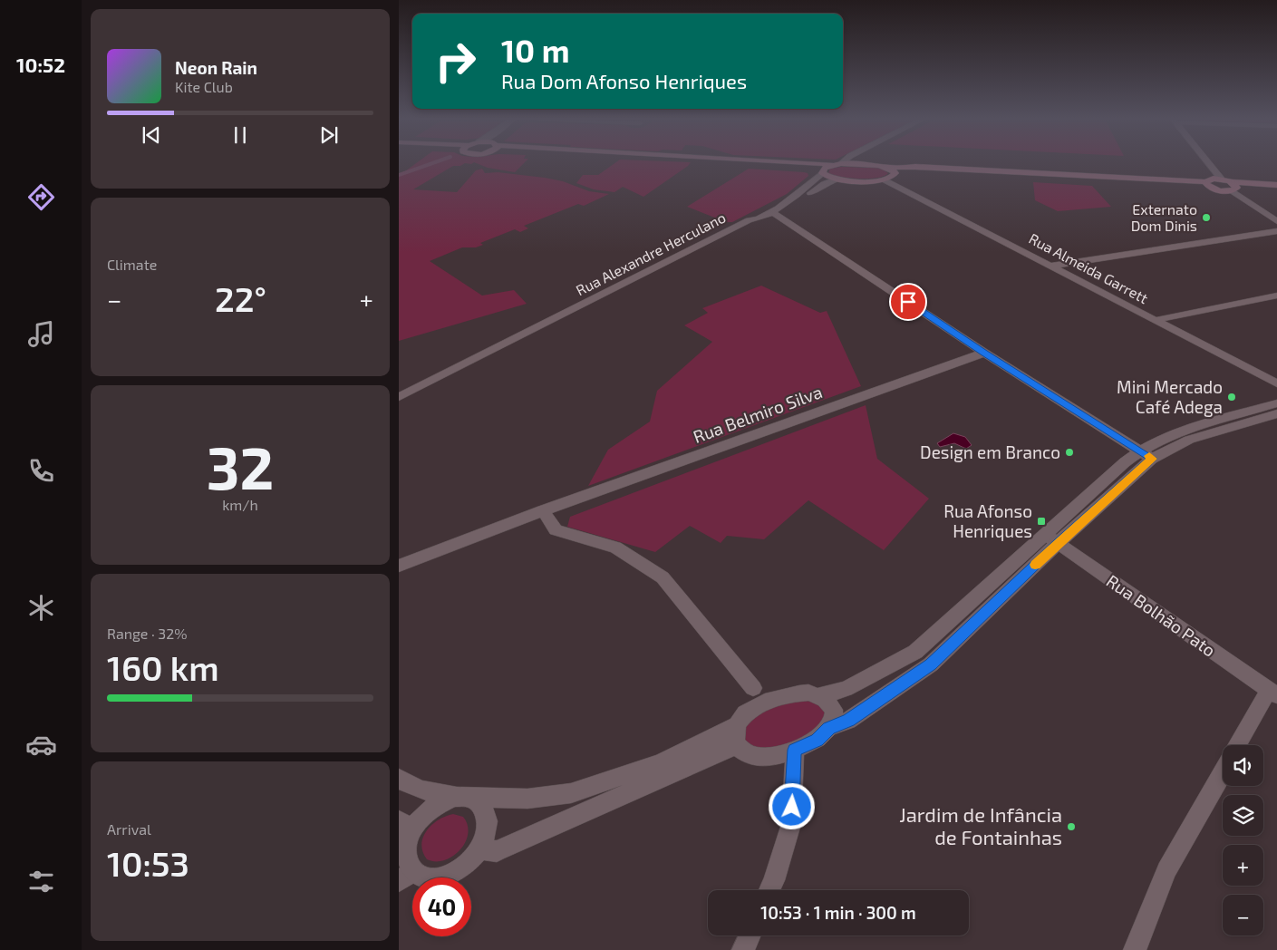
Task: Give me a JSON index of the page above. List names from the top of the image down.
{
  "streets": {
    "street": [
      "Rua Alexandre Herculano",
      "Rua Almeida Garrett",
      "Rua Belmiro Silva",
      "Rua Bolhão Pato"
    ]
  },
  "places": {
    "other": [
      "Externato Dom Dinis",
      "Mini Mercado Café Adega",
      "Design em Branco",
      "Jardim de Infância de Fontainhas"
    ],
    "transit": ["Rua Afonso Henriques"]
  },
  "page": {
    "tabs": "10:52",
    "turn": ["10 m", "Rua Dom Afonso Henriques"],
    "song": ["Neon Rain", "Kite Club"],
    "tile": [
      "Climate",
      ["32", "km/h"],
      ["Range · 32%", "160 km"],
      ["Arrival", "10:53"]
    ],
    "heat": ["−", "22°", "+"],
    "map_buttons": ["+", "−"],
    "limit": "40",
    "trip": "10:53 · 1 min · 300 m"
  }
}
